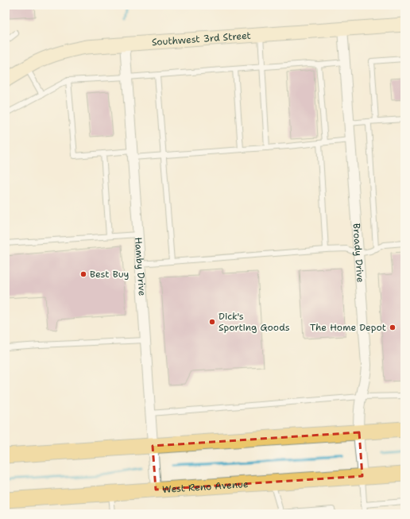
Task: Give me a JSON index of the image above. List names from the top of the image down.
{
  "streets": {
    "main road": ["Southwest 3rd Street", "West Reno Avenue"],
    "street": ["Broady Drive", "Hamby Drive"]
  },
  "crossings": [
    ["Southwest 3rd Street", "Broady Drive"],
    ["Southwest 3rd Street", "Hamby Drive"],
    ["Broady Drive", "West Reno Avenue"],
    ["Hamby Drive", "West Reno Avenue"]
  ],
  "places": ["Best Buy", "Dick's Sporting Goods", "The Home Depot"]
}
